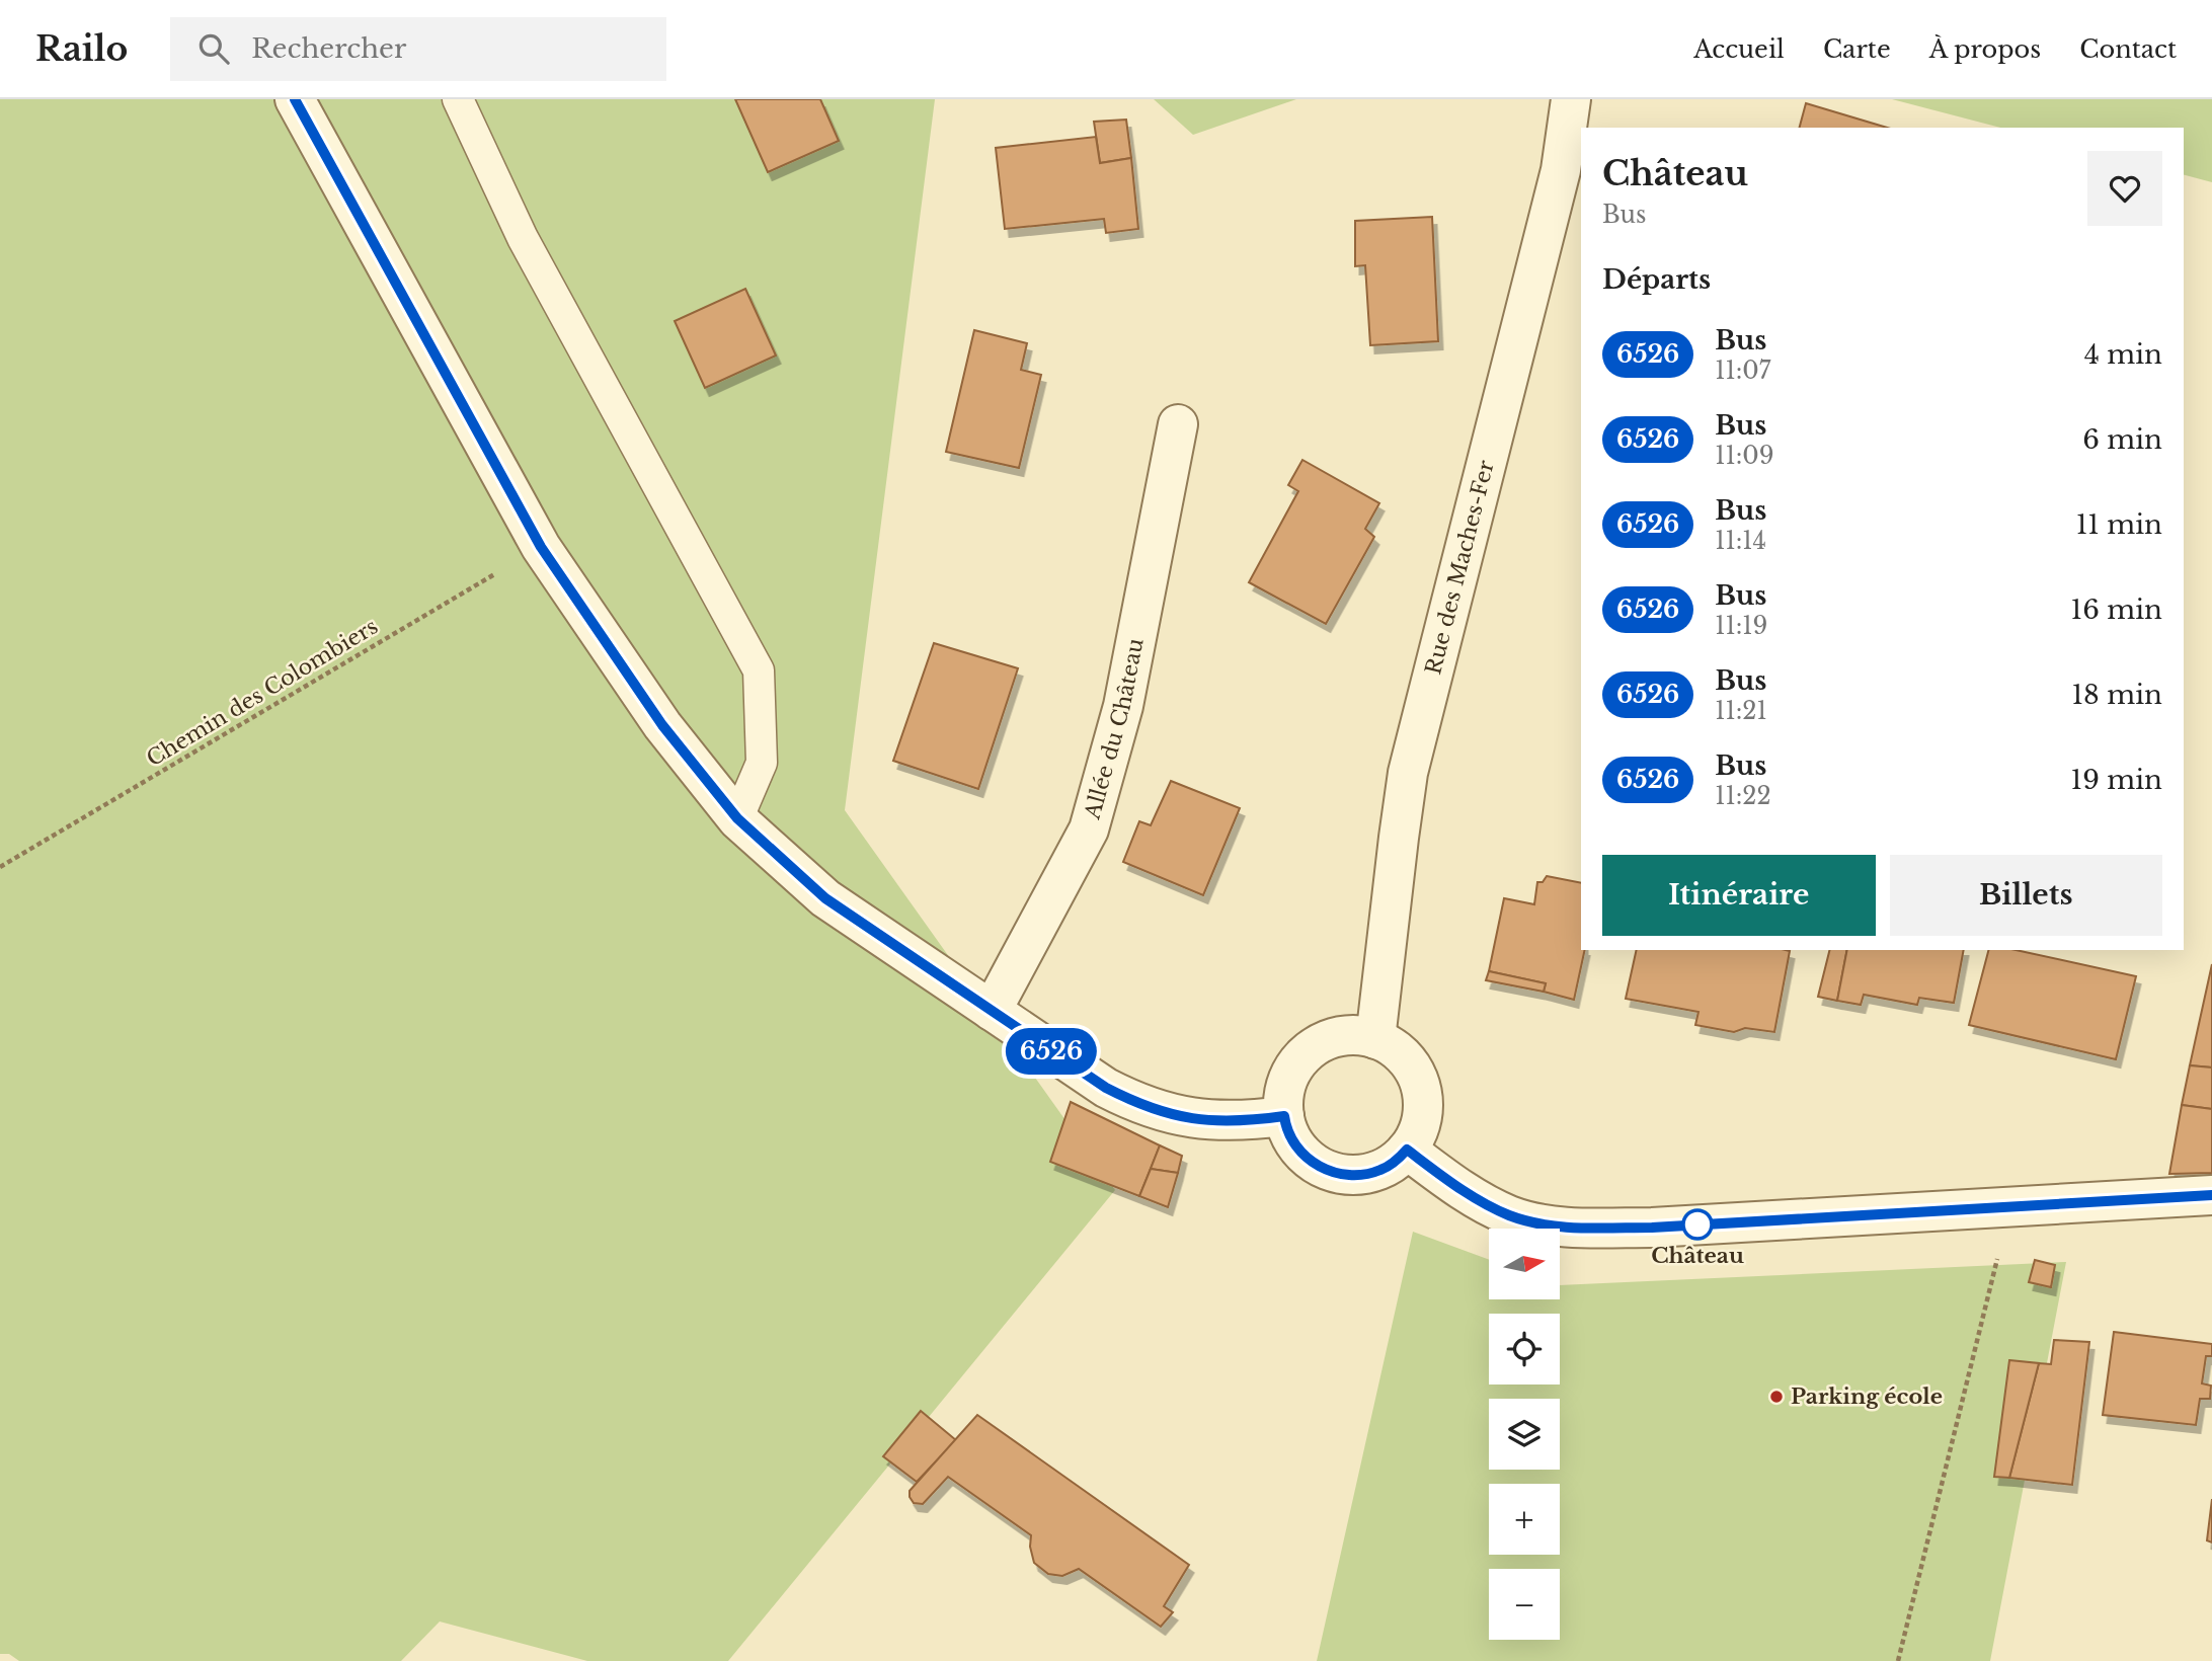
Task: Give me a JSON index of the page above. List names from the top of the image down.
{
  "streets": {
    "street": ["Rue des Maches-Fer", "Allée du Château"],
    "path": ["Chemin des Colombiers"]
  },
  "places": ["Château", "Parking école"],
  "lines": ["bus line 6526"],
  "north": "right",
  "page": {
    "header": "Railo",
    "search": "Rechercher",
    "nav": [
      "Accueil",
      "Carte",
      "À propos",
      "Contact"
    ],
    "on_map": "6526",
    "heading": [
      ["Château", "Bus"],
      "Départs"
    ],
    "list": [
      {
        "mark": "6526",
        "name": "Bus",
        "note": "11:07",
        "value": "4 min"
      },
      {
        "mark": "6526",
        "name": "Bus",
        "note": "11:09",
        "value": "6 min"
      },
      {
        "mark": "6526",
        "name": "Bus",
        "note": "11:14",
        "value": "11 min"
      },
      {
        "mark": "6526",
        "name": "Bus",
        "note": "11:19",
        "value": "16 min"
      },
      {
        "mark": "6526",
        "name": "Bus",
        "note": "11:21",
        "value": "18 min"
      },
      {
        "mark": "6526",
        "name": "Bus",
        "note": "11:22",
        "value": "19 min"
      }
    ],
    "buttons": ["Itinéraire", "Billets"],
    "map_buttons": ["+", "−"]
  }
}
